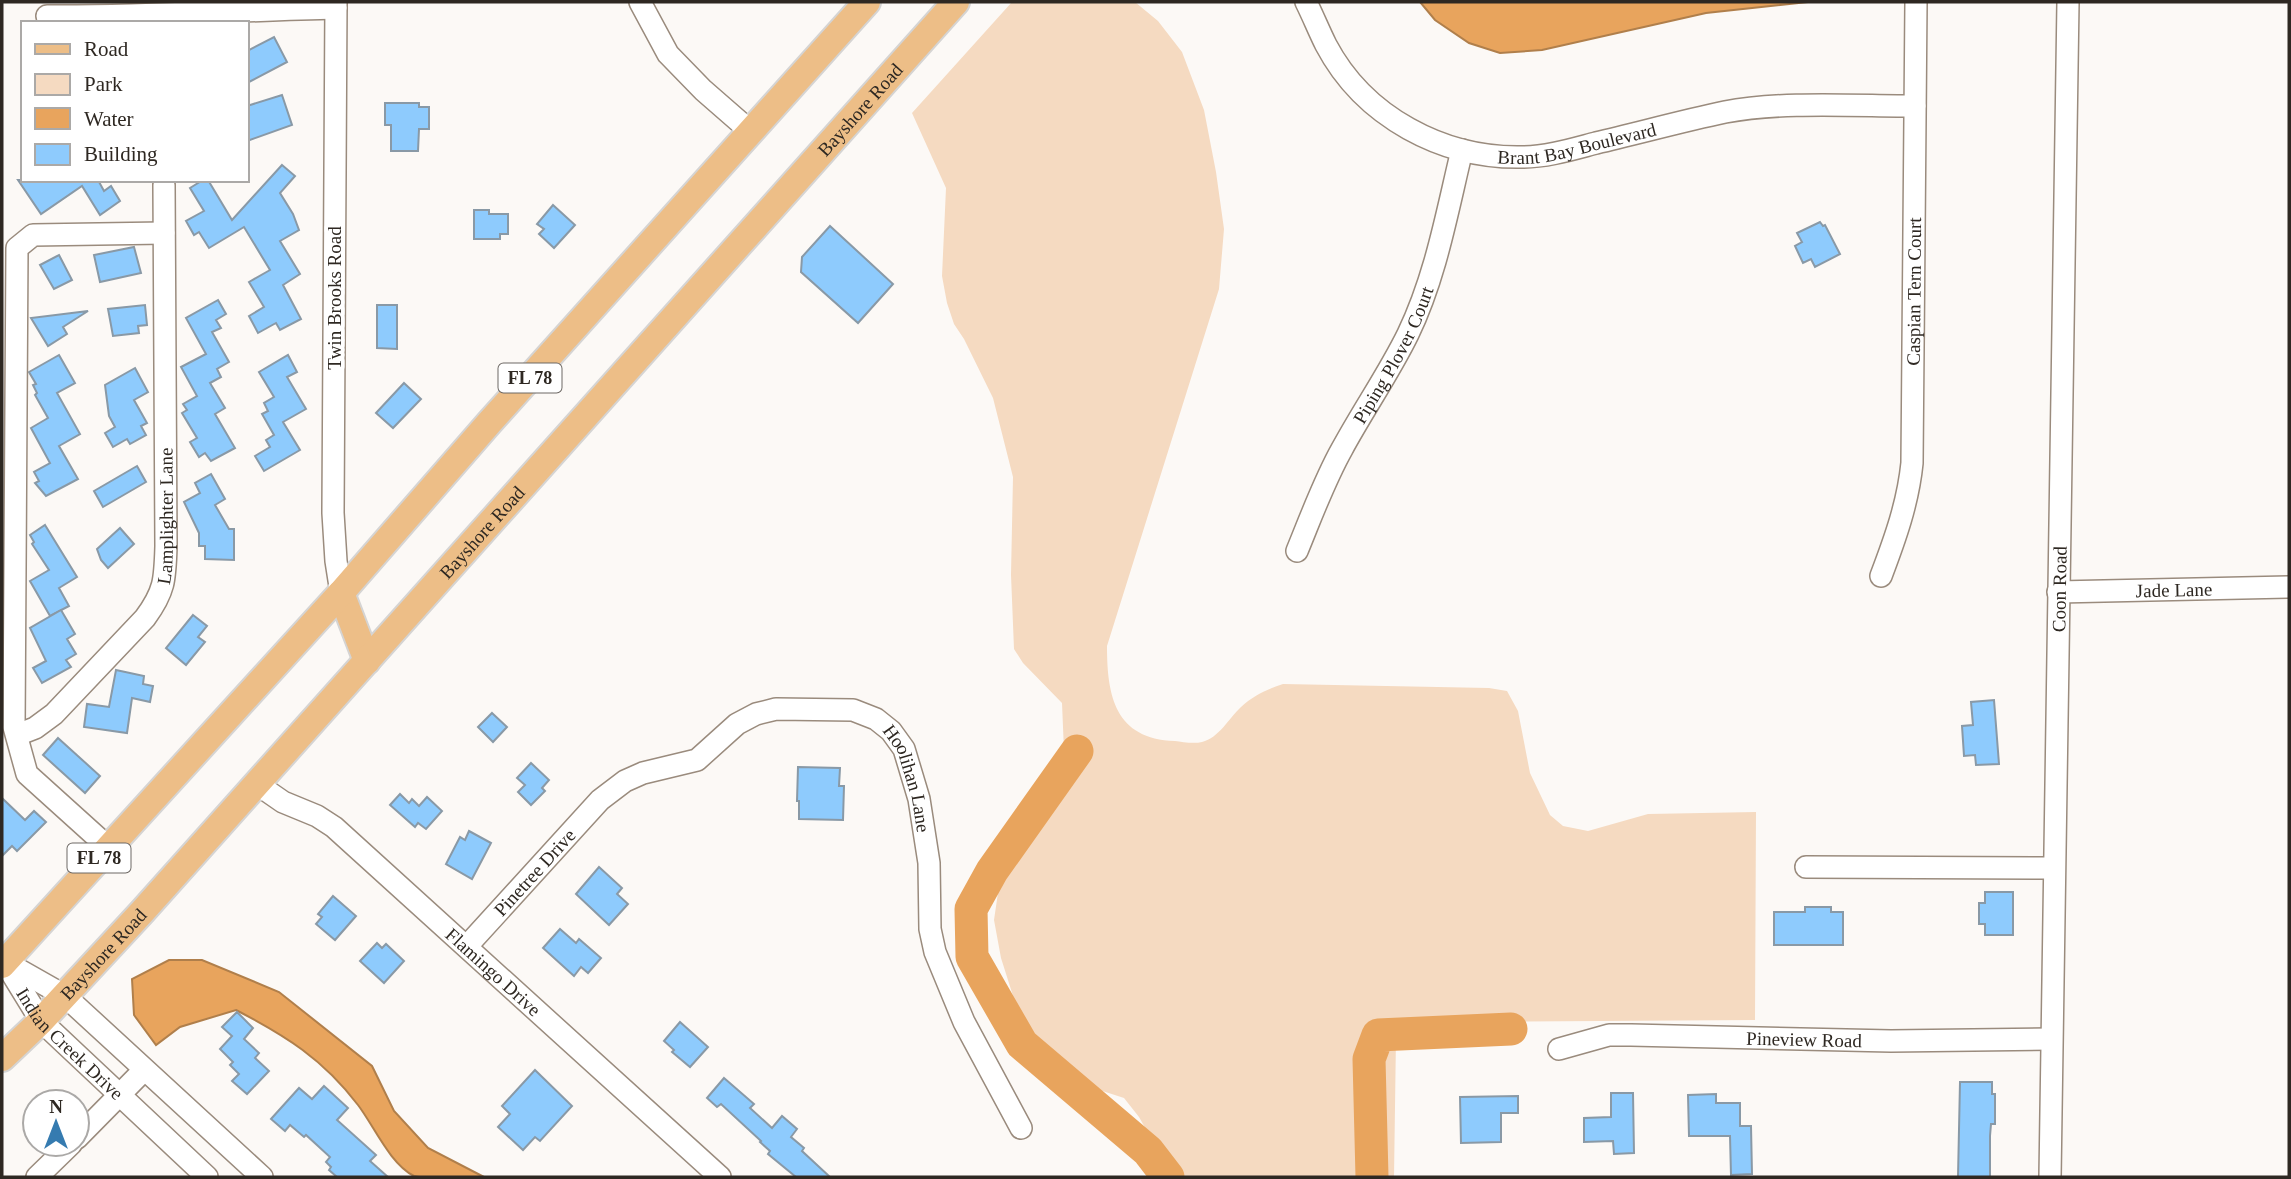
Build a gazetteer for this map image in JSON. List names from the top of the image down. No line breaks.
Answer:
{"streets":{"main road":["Bayshore Road","FL 78"],"street":["Brant Bay Boulevard","Caspian Tern Court","Twin Brooks Road","Piping Plover Court","Lamplighter Lane","Coon Road","Jade Lane","Hoolihan Lane","Pinetree Drive","Flamingo Drive","Pineview Road","Indian Creek Drive"]},"crossings":[["Bayshore Road","Flamingo Drive"],["Bayshore Road","Indian Creek Drive"],["Brant Bay Boulevard","Caspian Tern Court"],["Brant Bay Boulevard","Piping Plover Court"],["Twin Brooks Road","FL 78"],["FL 78","Indian Creek Drive"],["Coon Road","Jade Lane"],["Coon Road","Pineview Road"],["Hoolihan Lane","Pinetree Drive"],["Pinetree Drive","Flamingo Drive"]],"legend":["Road","Park","Water","Building"],"north":"top"}
